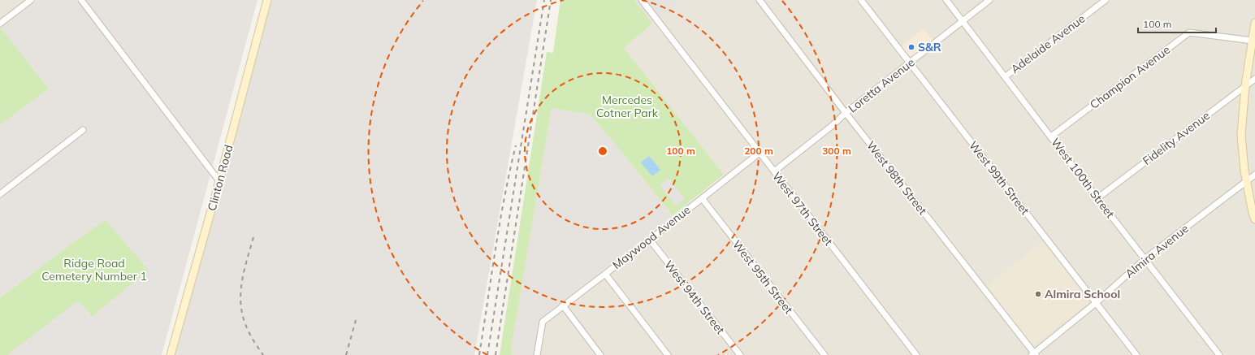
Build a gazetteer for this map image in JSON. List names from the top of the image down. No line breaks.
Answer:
{"streets":{"street":["Adelaide Avenue","Champion Avenue","Loretta Avenue","Fidelity Avenue","Clinton Road","West 98th Street","West 99th Street","West 100th Street","West 97th Street","Maywood Avenue","Almira Avenue","West 95th Street","West 94th Street"]},"crossings":[["Adelaide Avenue","West 100th Street"],["Champion Avenue","West 100th Street"],["Loretta Avenue","West 98th Street"],["Loretta Avenue","West 99th Street"],["Loretta Avenue","West 100th Street"],["Loretta Avenue","West 97th Street"],["Fidelity Avenue","West 100th Street"],["West 98th Street","Almira Avenue"],["West 99th Street","Almira Avenue"],["West 100th Street","Almira Avenue"],["West 97th Street","Maywood Avenue"],["Maywood Avenue","West 95th Street"],["Maywood Avenue","West 94th Street"]],"parks":["Mercedes Cotner Park","Ridge Road Cemetery Number 1"],"places":["S&R","Almira School"],"scale_bar":"100 m","rings":["100 m","200 m","300 m"]}
